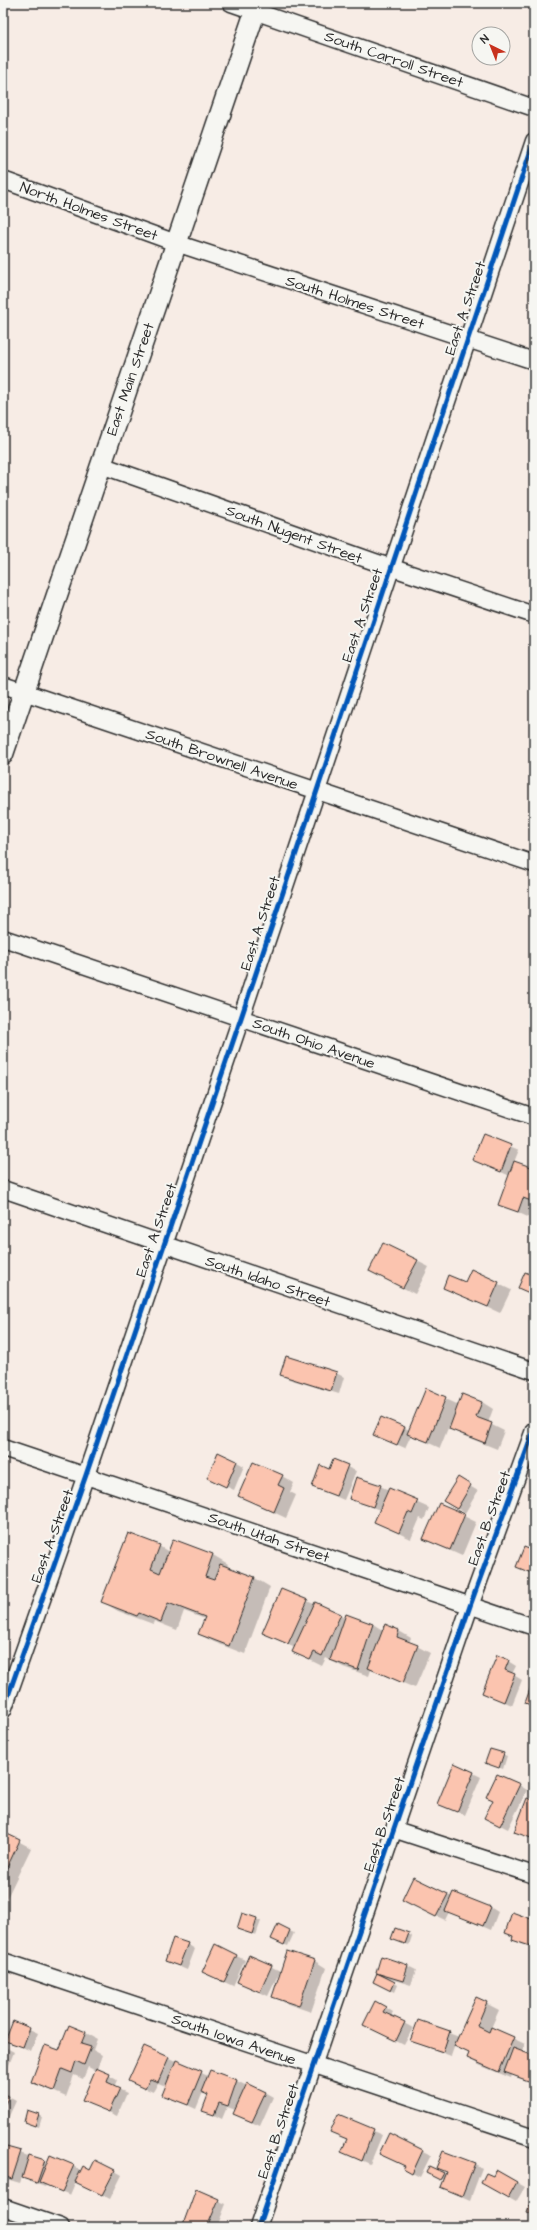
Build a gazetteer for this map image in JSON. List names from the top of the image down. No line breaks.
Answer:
{"streets":{"street":["South Carroll Street","North Holmes Street","South Holmes Street","East A Street","East Main Street","South Nugent Street","South Brownell Avenue","South Ohio Avenue","South Idaho Street","East B Street","South Utah Street","South Iowa Avenue"]},"crossings":[["South Carroll Street","East Main Street"],["North Holmes Street","South Holmes Street"],["North Holmes Street","East Main Street"],["South Holmes Street","East A Street"],["South Holmes Street","East Main Street"],["East A Street","South Nugent Street"],["East A Street","South Brownell Avenue"],["East A Street","South Ohio Avenue"],["East A Street","South Idaho Street"],["East A Street","South Utah Street"],["East Main Street","South Nugent Street"],["East Main Street","South Brownell Avenue"],["East B Street","South Utah Street"],["East B Street","South Iowa Avenue"]],"north":"top left"}
